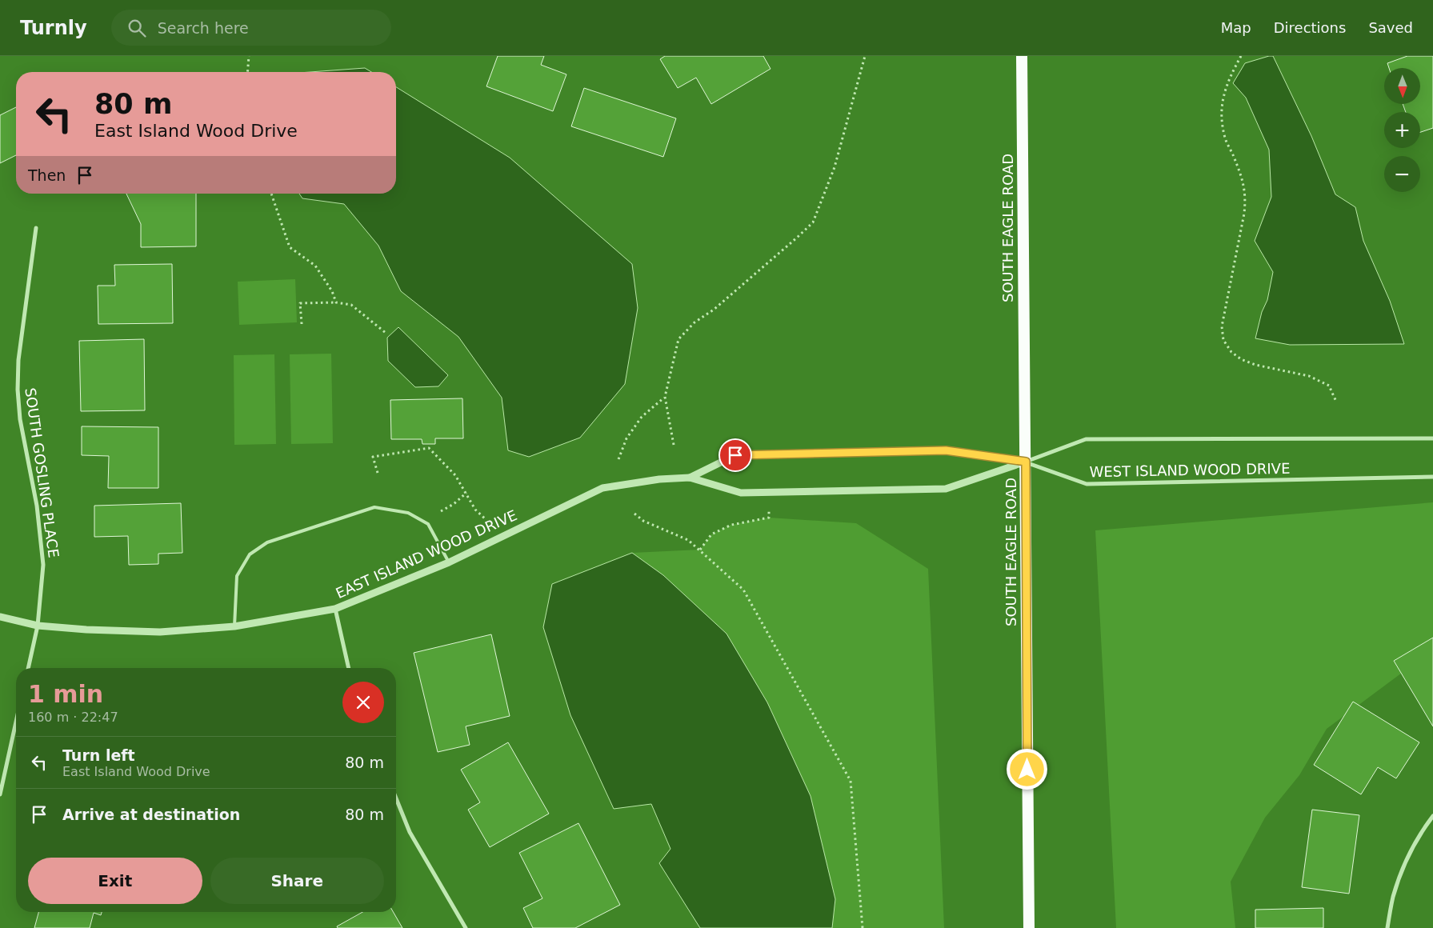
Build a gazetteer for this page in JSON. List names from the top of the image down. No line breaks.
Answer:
{"streets":{"highway":["SOUTH EAGLE ROAD"],"street":["WEST ISLAND WOOD DRIVE","SOUTH GOSLING PLACE","EAST ISLAND WOOD DRIVE"]},"crossings":[["SOUTH EAGLE ROAD","WEST ISLAND WOOD DRIVE"],["SOUTH EAGLE ROAD","EAST ISLAND WOOD DRIVE"],["WEST ISLAND WOOD DRIVE","EAST ISLAND WOOD DRIVE"],["SOUTH GOSLING PLACE","EAST ISLAND WOOD DRIVE"]],"north":"bottom","page":{"header":"Turnly","search":"Search here","nav":["Map","Directions","Saved"],"map_buttons":["+","−"],"turn":["80 m","East Island Wood Drive"],"then":"Then","heading":["1 min","160 m · 22:47"],"list":[{"name":"Turn left","note":"East Island Wood Drive","value":"80 m"},{"name":"Arrive at destination","value":"80 m"}],"buttons":["Exit","Share"]}}
